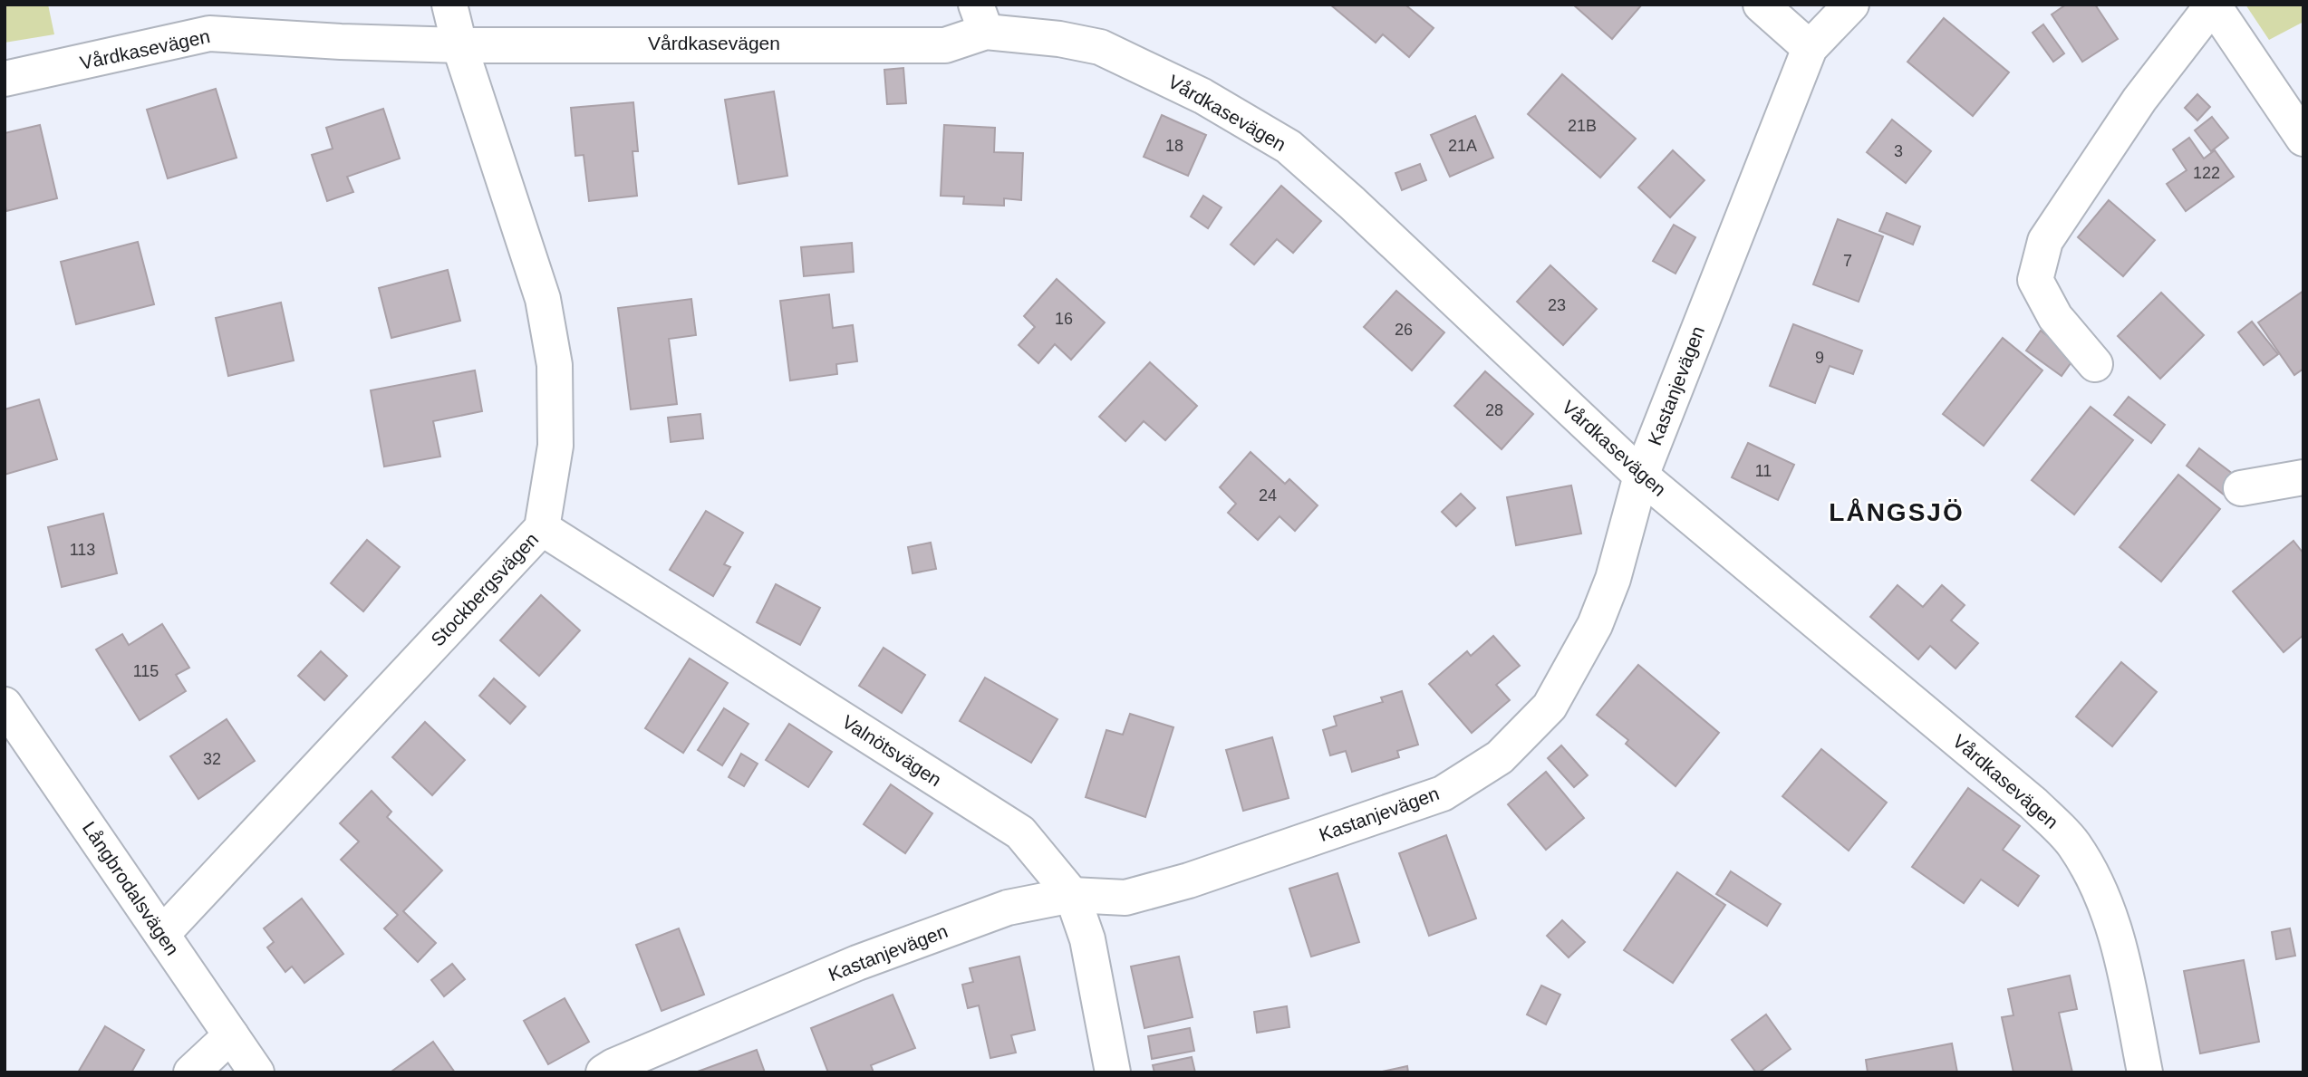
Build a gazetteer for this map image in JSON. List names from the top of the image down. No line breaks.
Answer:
{"streets":{"street":["Vårdkasevägen","Kastanjevägen","Stockbergsvägen","Valnötsvägen","Långbrodalsvägen"]},"crossings":[["Vårdkasevägen","Kastanjevägen"],["Vårdkasevägen","Stockbergsvägen"],["Kastanjevägen","Valnötsvägen"],["Stockbergsvägen","Valnötsvägen"],["Stockbergsvägen","Långbrodalsvägen"]],"districts":["LÅNGSJÖ"],"house_numbers":["21B","18","21A","3","122","7","23","16","26","9","28","11","24","113","115","32"]}
